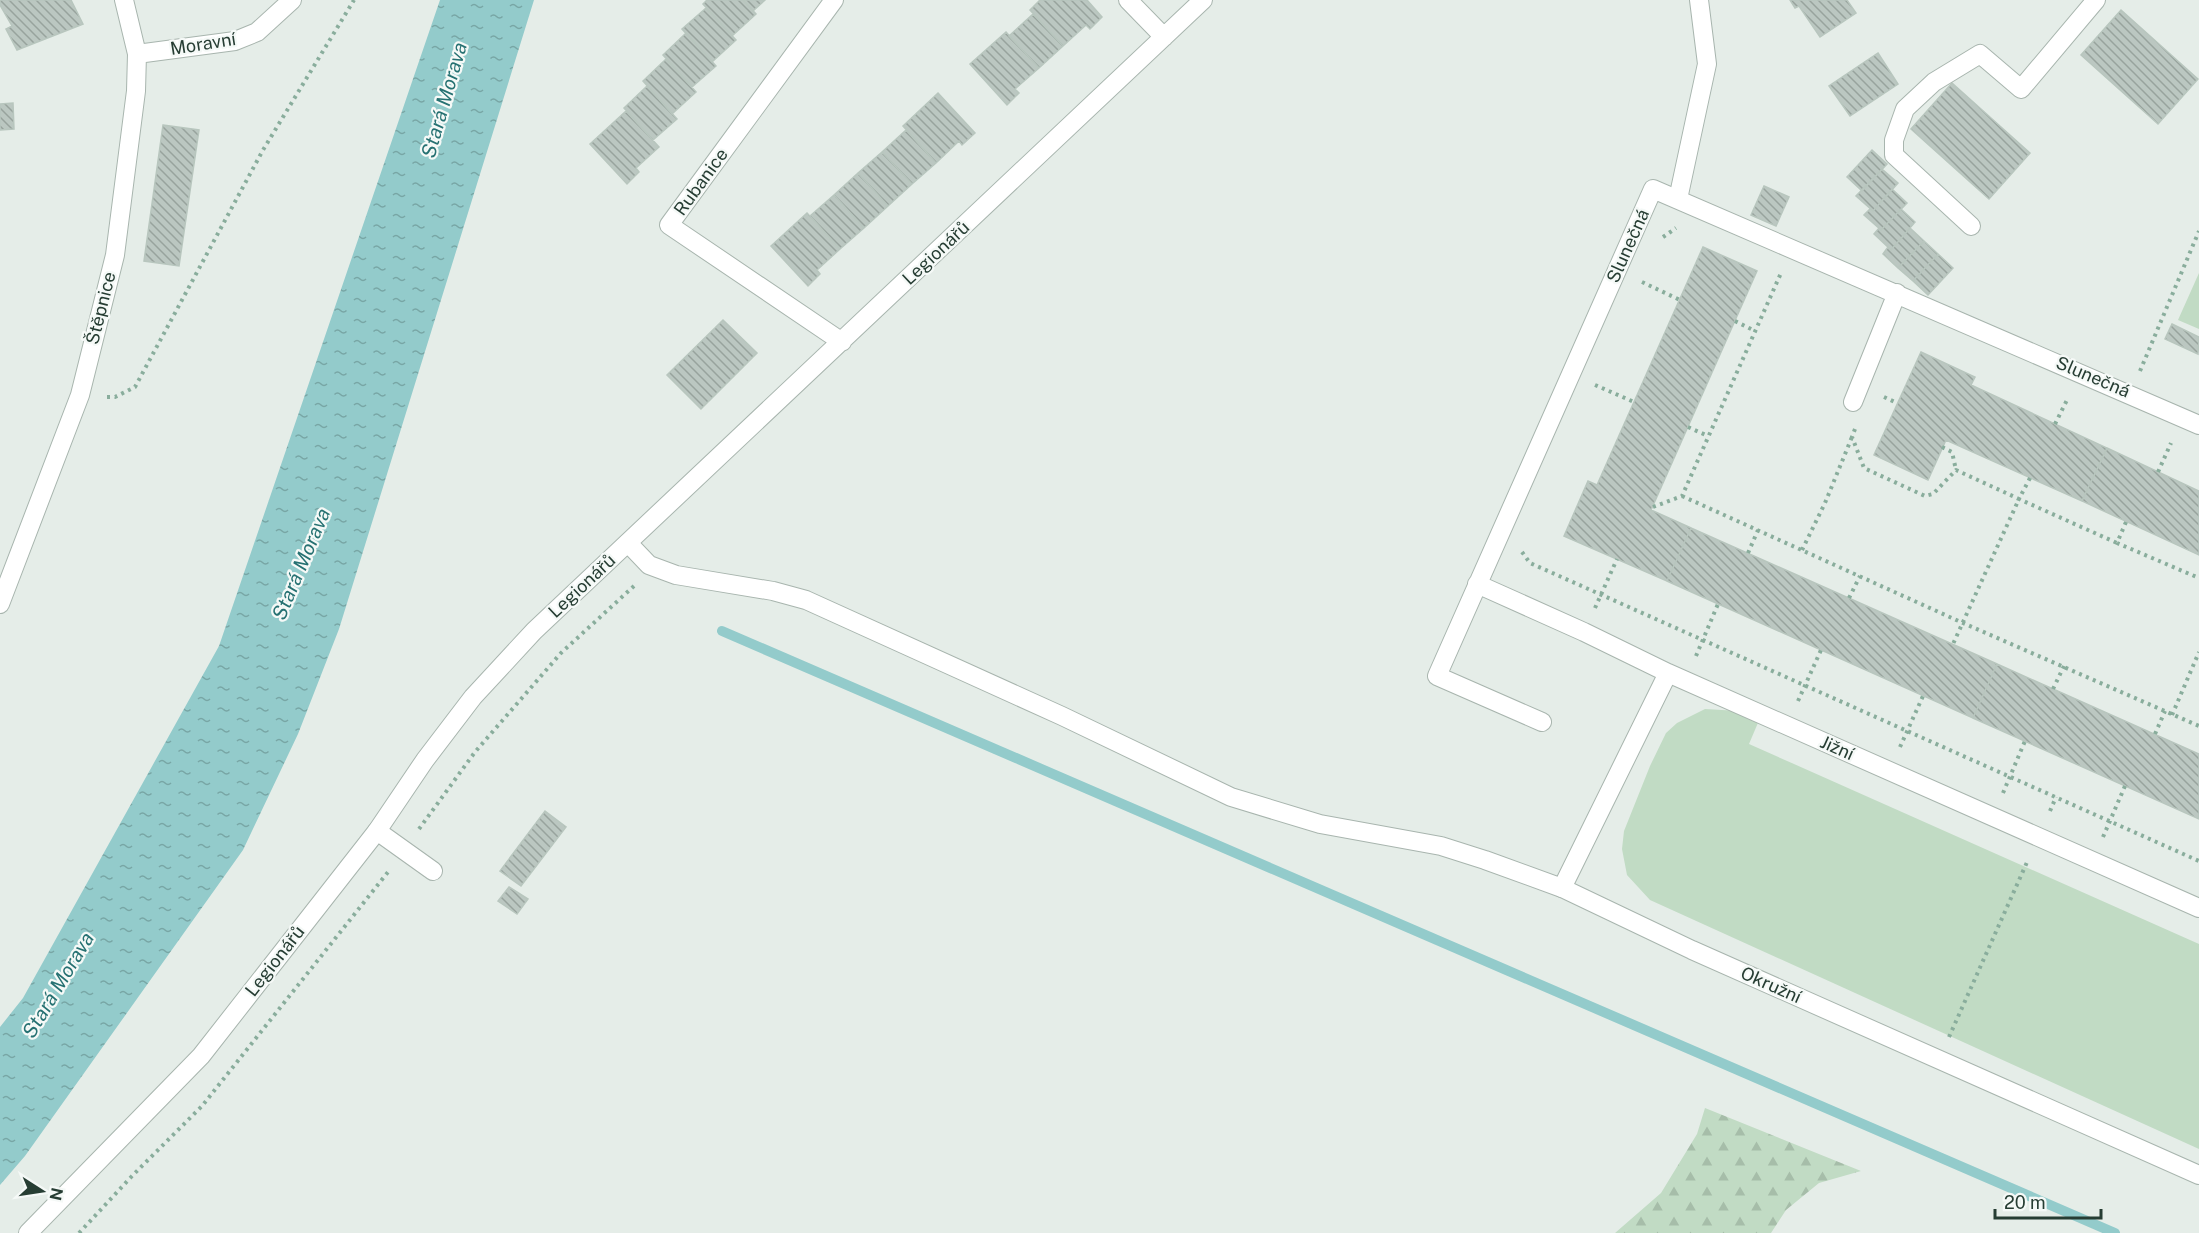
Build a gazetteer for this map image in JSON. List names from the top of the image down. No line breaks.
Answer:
{"streets":{"street":["Moravní","Rubanice","Slunečná","Legionářů","Štěpnice","Jižní","Okružní"]},"crossings":[["Moravní","Štěpnice"],["Rubanice","Legionářů"],["Slunečná","Jižní"]],"water":["Stará Morava"],"scale_bar":"20 m","north":"right"}
